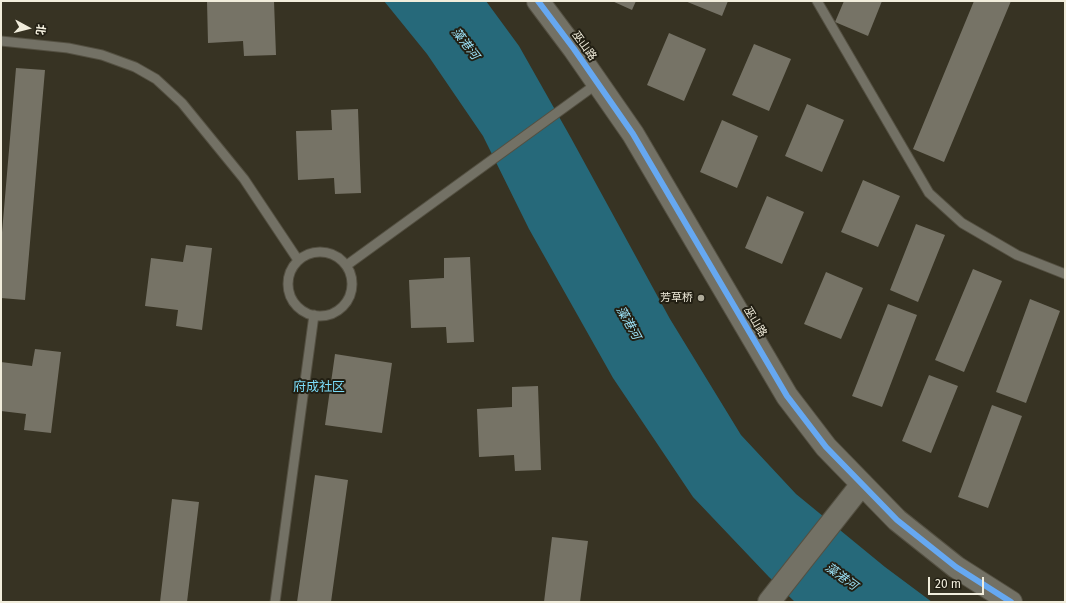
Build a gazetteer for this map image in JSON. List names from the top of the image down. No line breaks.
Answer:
{"streets":{"street":["巫山路"]},"districts":["府成社区"],"water":["藻港河"],"places":["芳草桥"],"scale_bar":"20 m","north":"right"}
